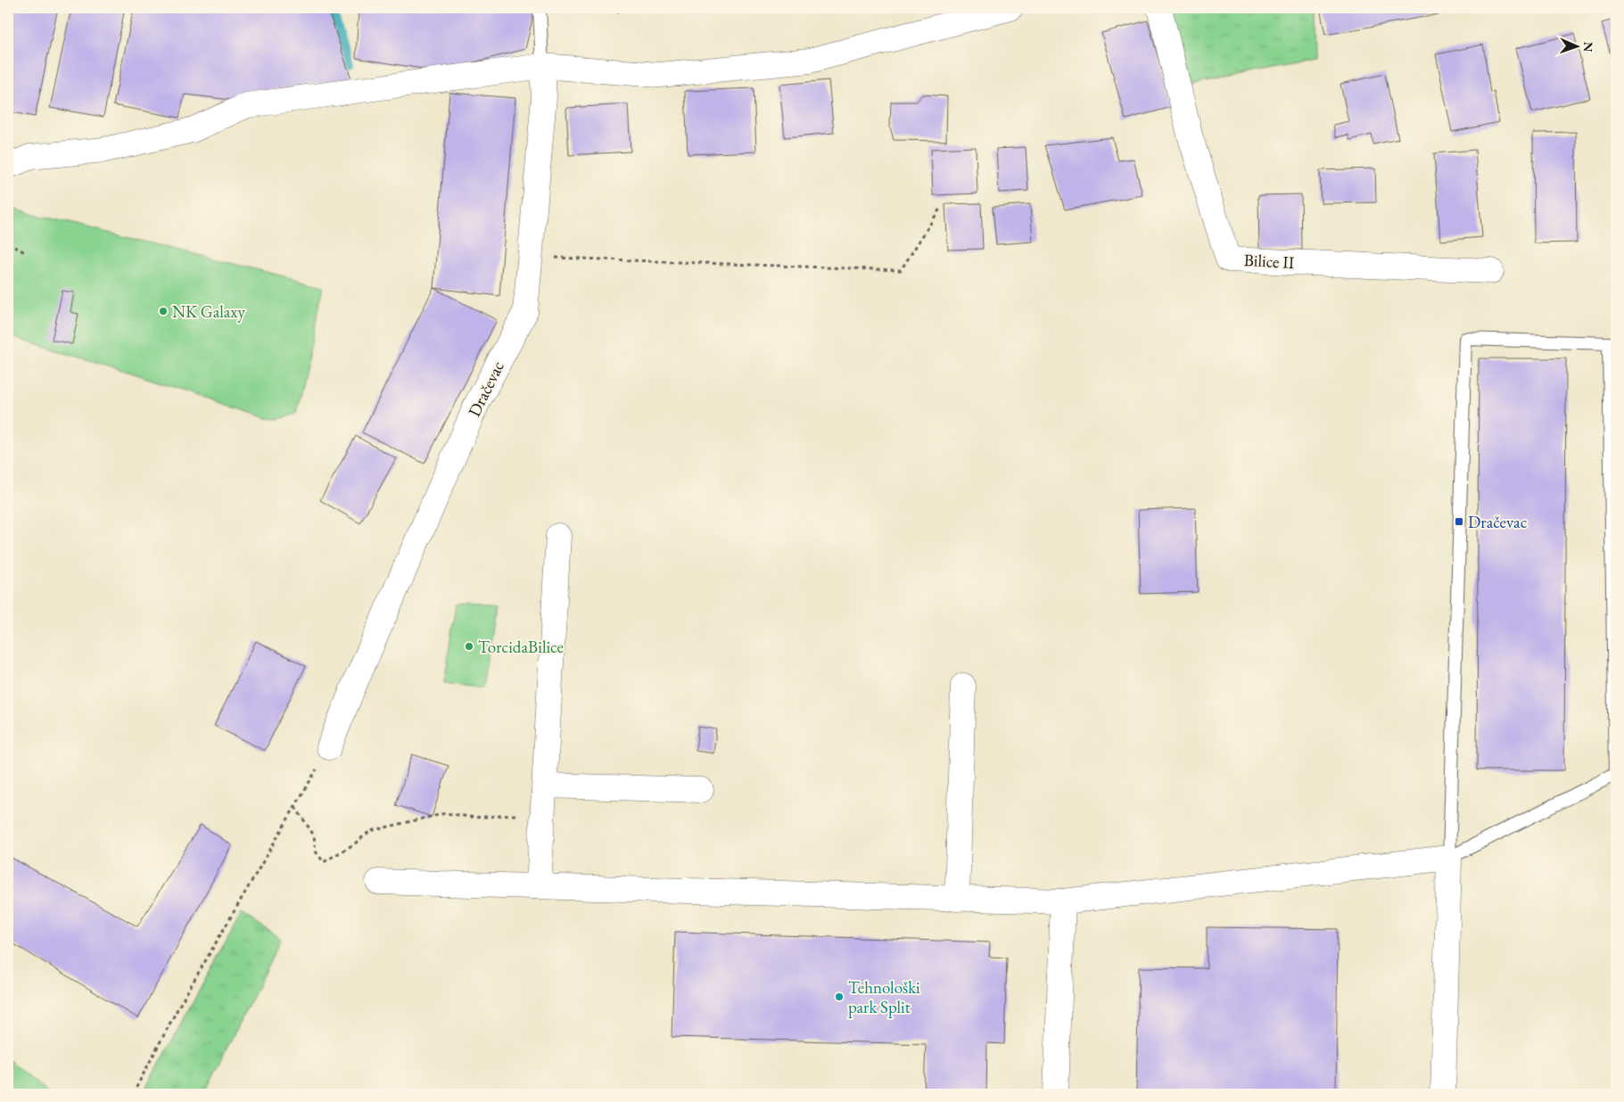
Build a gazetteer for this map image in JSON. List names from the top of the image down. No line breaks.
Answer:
{"streets":{"street":["Bilice II","Dračevac"]},"places":{"other":["NK Galaxy","TorcidaBilice","Tehnološki park Split"],"transit":["Dračevac"]},"north":"right"}
